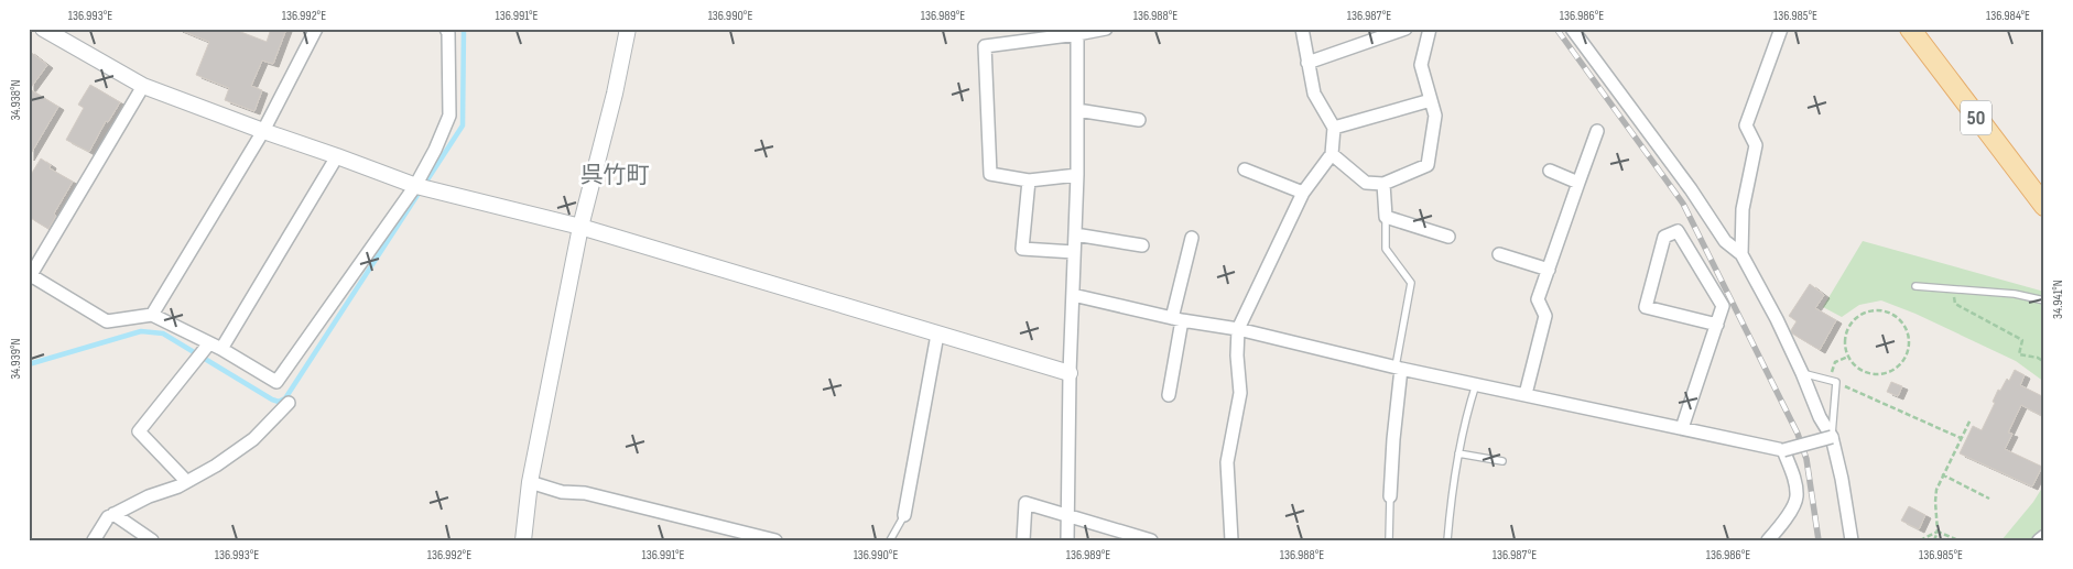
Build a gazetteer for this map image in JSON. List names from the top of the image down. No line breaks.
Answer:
{"streets":{"main road":["50"]},"districts":["呉竹町"],"coordinates":["136.993°E","136.992°E","136.991°E","136.990°E","136.989°E","136.988°E","136.987°E","136.986°E","136.985°E","136.984°E","34.938°N","34.941°N","34.939°N"]}
